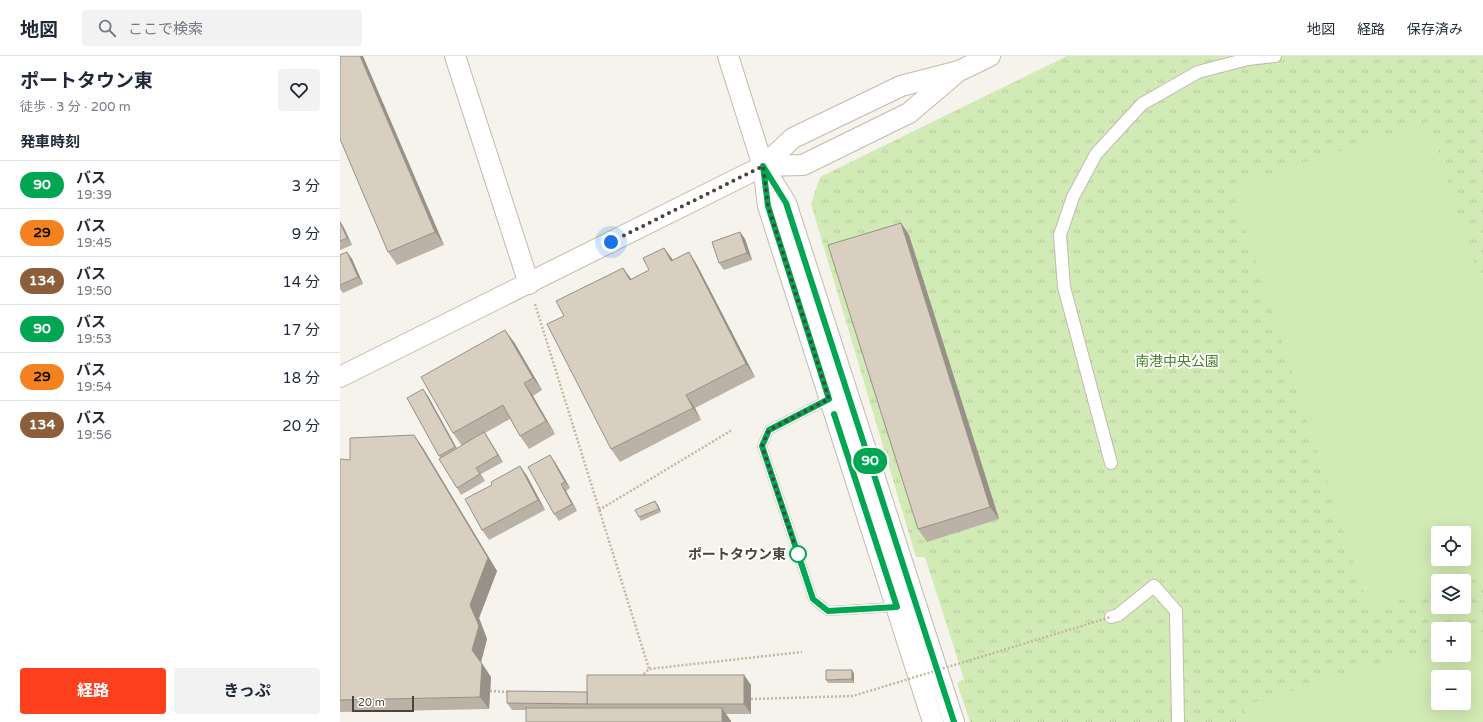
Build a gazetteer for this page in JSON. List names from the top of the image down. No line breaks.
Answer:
{"parks":["南港中央公園"],"places":["ポートタウン東"],"lines":["bus line 90"],"scale_bar":"20 m","page":{"header":"地図","search":"ここで検索","nav":["地図","経路","保存済み"],"heading":[["ポートタウン東","徒歩 · 3 分 · 200 m"],"発車時刻"],"on_map":"90","list":[{"mark":"90","name":"バス","note":"19:39","value":"3 分"},{"mark":"29","name":"バス","note":"19:45","value":"9 分"},{"mark":"134","name":"バス","note":"19:50","value":"14 分"},{"mark":"90","name":"バス","note":"19:53","value":"17 分"},{"mark":"29","name":"バス","note":"19:54","value":"18 分"},{"mark":"134","name":"バス","note":"19:56","value":"20 分"}],"map_buttons":["+","−"],"buttons":["経路","きっぷ"],"scale":"20 m"}}
